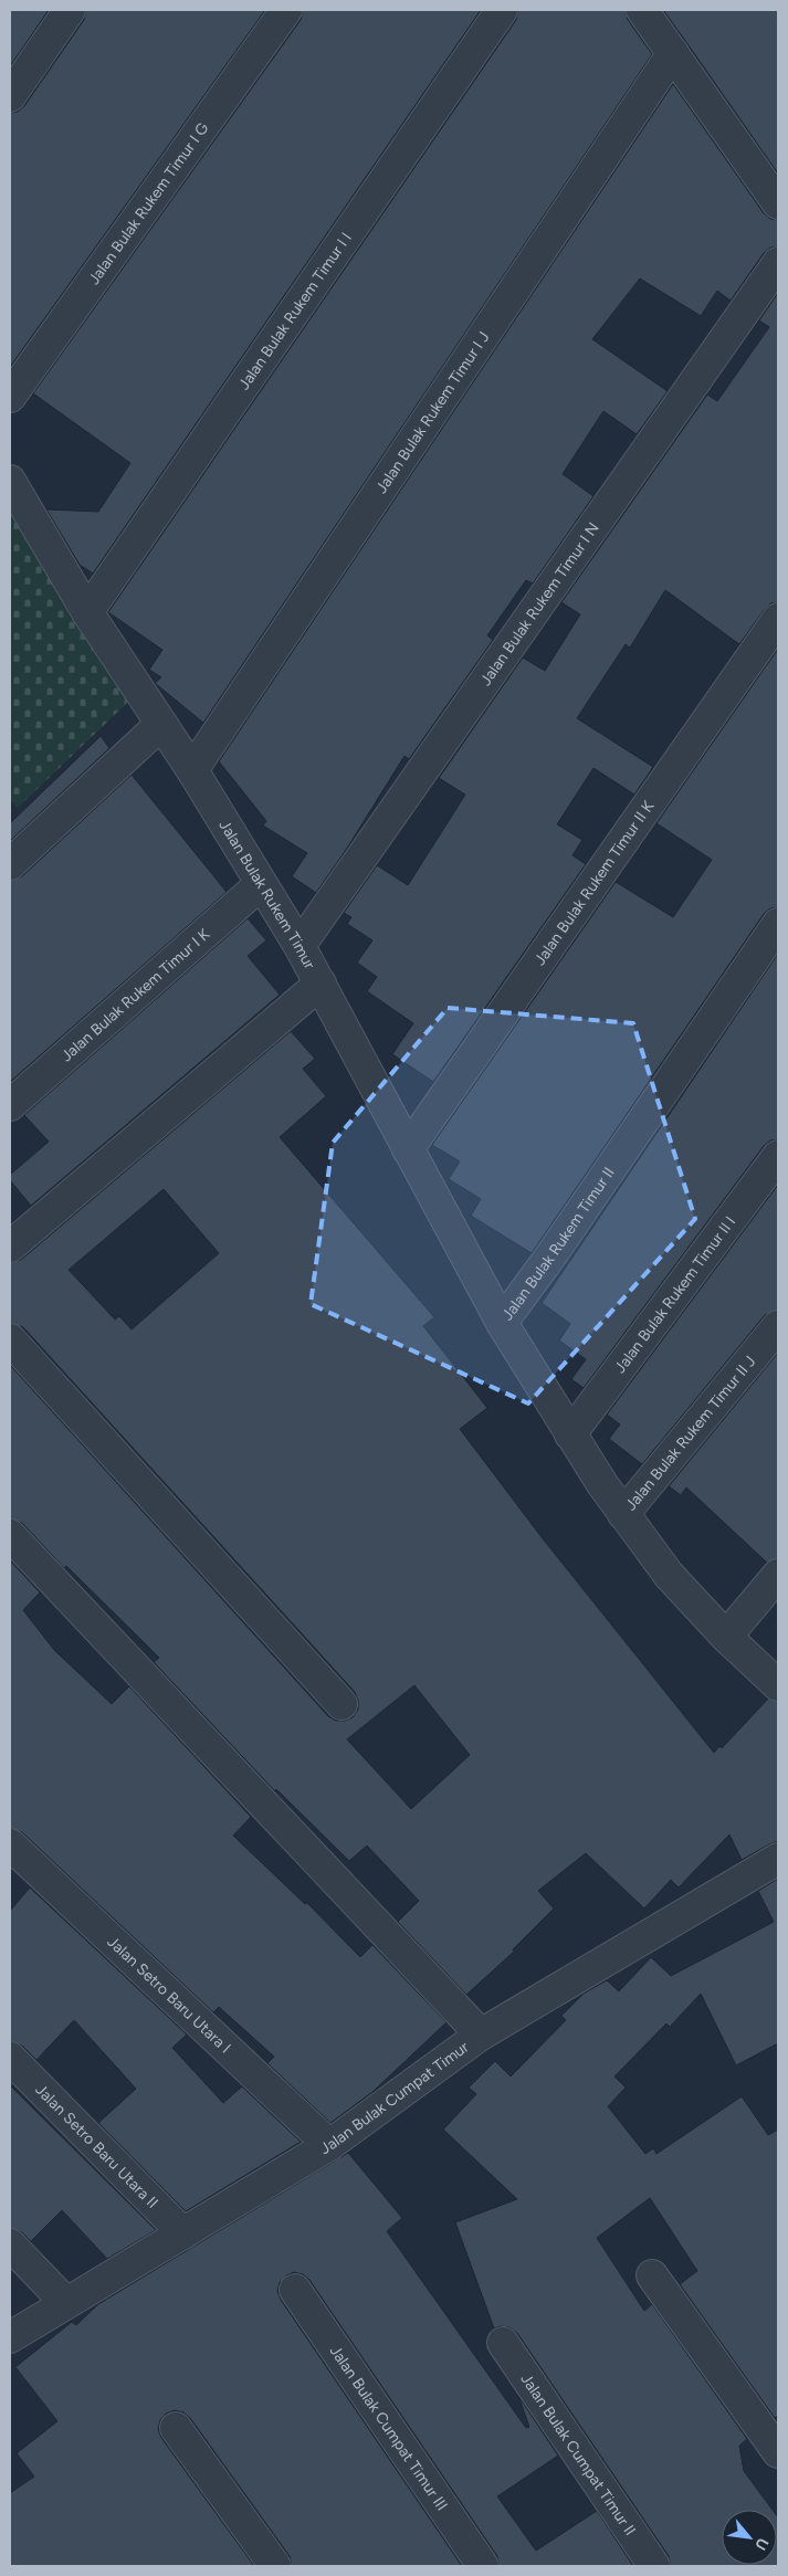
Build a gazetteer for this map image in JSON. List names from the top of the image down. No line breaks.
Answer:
{"streets":{"street":["Jalan Bulak Rukem Timur I G","Jalan Bulak Rukem Timur I I","Jalan Bulak Rukem Timur I J","Jalan Bulak Rukem Timur I N","Jalan Bulak Rukem Timur II K","Jalan Bulak Rukem Timur","Jalan Bulak Rukem Timur I K","Jalan Bulak Rukem Timur II","Jalan Bulak Rukem Timur II I","Jalan Bulak Rukem Timur II J","Jalan Setro Baru Utara I","Jalan Bulak Cumpat Timur","Jalan Setro Baru Utara II","Jalan Bulak Cumpat Timur III","Jalan Bulak Cumpat Timur II"]},"crossings":[["Jalan Bulak Rukem Timur I I","Jalan Bulak Rukem Timur"],["Jalan Bulak Rukem Timur I J","Jalan Bulak Rukem Timur"],["Jalan Bulak Rukem Timur I N","Jalan Bulak Rukem Timur"],["Jalan Bulak Rukem Timur II K","Jalan Bulak Rukem Timur"],["Jalan Bulak Rukem Timur","Jalan Bulak Rukem Timur I K"],["Jalan Bulak Rukem Timur","Jalan Bulak Rukem Timur II"],["Jalan Bulak Rukem Timur II","Jalan Bulak Rukem Timur II I"],["Jalan Bulak Rukem Timur II","Jalan Bulak Rukem Timur II J"],["Jalan Setro Baru Utara I","Jalan Bulak Cumpat Timur"],["Jalan Bulak Cumpat Timur","Jalan Setro Baru Utara II"]],"north":"bottom right"}
